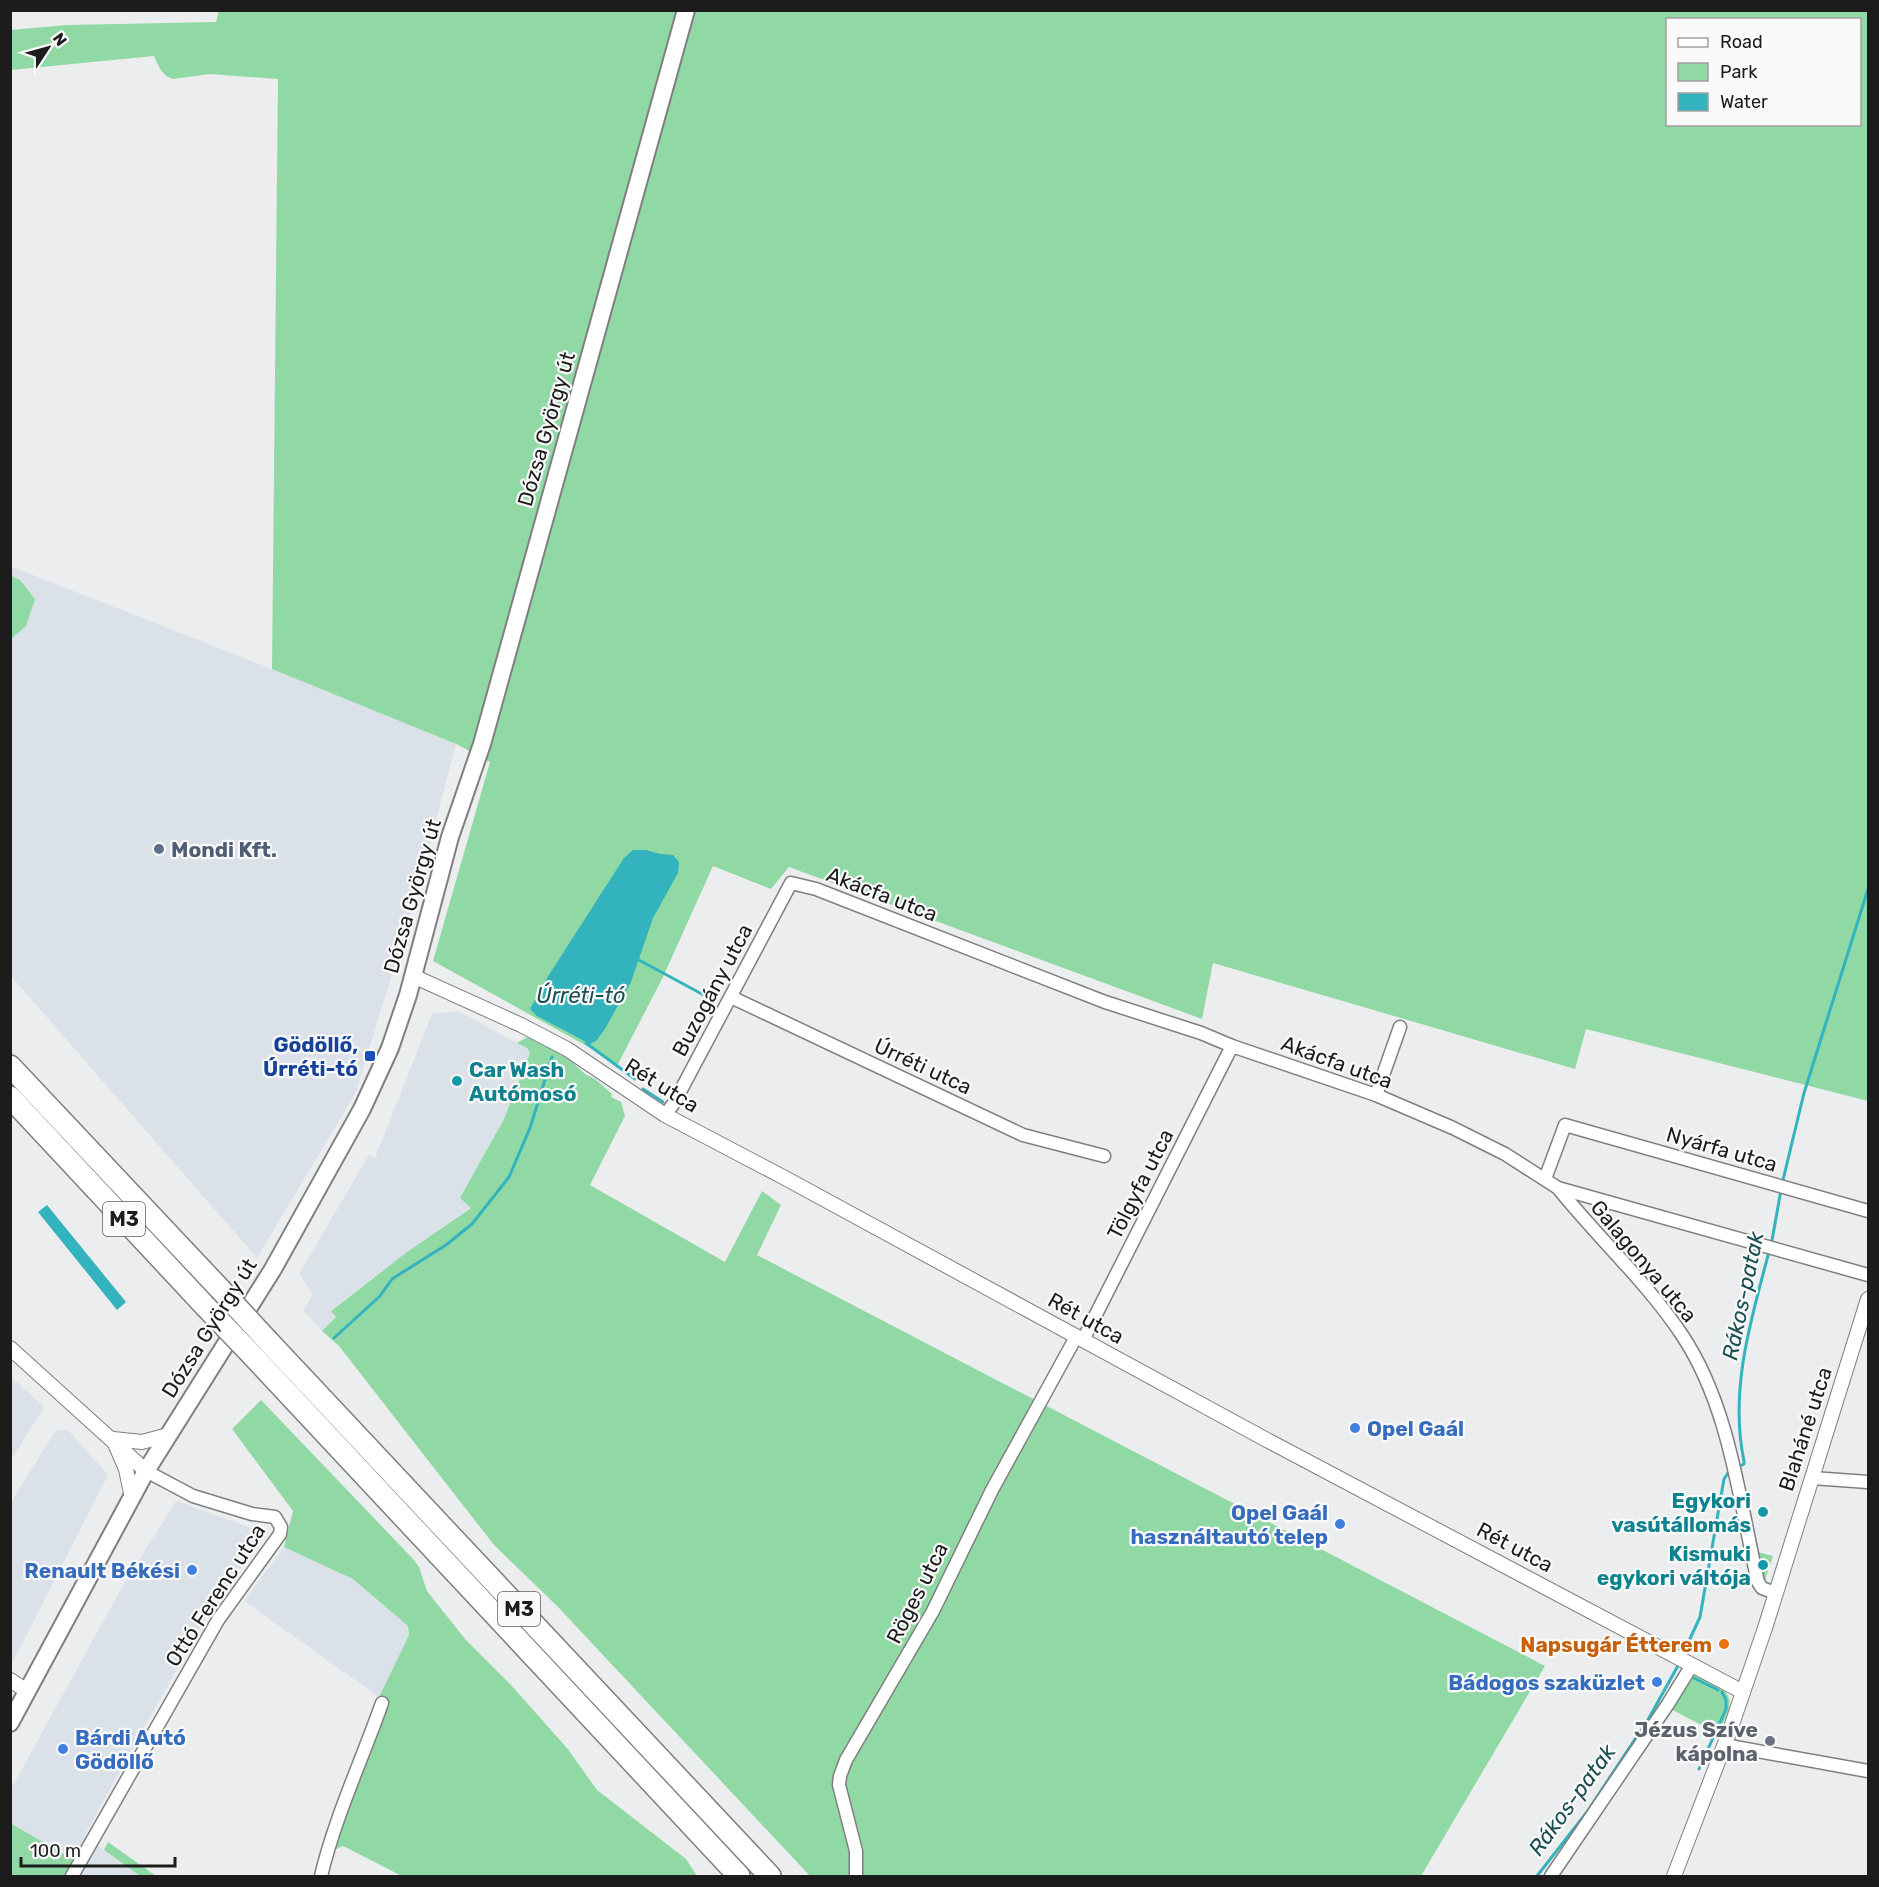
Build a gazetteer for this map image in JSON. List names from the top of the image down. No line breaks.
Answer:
{"streets":{"highway":["M3"],"main road":["Dózsa György út"],"street":["Akácfa utca","Buzogány utca","Úrréti utca","Rét utca","Nyárfa utca","Tölgyfa utca","Galagonya utca","Blaháné utca","Röges utca","Ottó Ferenc utca"]},"crossings":[["Dózsa György út","Rét utca"],["Dózsa György út","Ottó Ferenc utca"],["Akácfa utca","Buzogány utca"],["Akácfa utca","Nyárfa utca"],["Akácfa utca","Tölgyfa utca"],["Akácfa utca","Galagonya utca"],["Buzogány utca","Úrréti utca"],["Buzogány utca","Rét utca"],["Rét utca","Tölgyfa utca"],["Rét utca","Blaháné utca"],["Rét utca","Röges utca"],["Tölgyfa utca","Röges utca"],["Galagonya utca","Blaháné utca"]],"water":["Úrréti-tó","Rákos-patak"],"places":{"other":["Mondi Kft.","Car Wash Autómosó","Opel Gaál","Egykori vasútállomás","Opel Gaál használtautó telep","Kismuki egykori váltója","Renault Békési","Napsugár Étterem","Bádogos szaküzlet","Jézus Szíve kápolna","Bárdi Autó Gödöllő"],"transit":["Gödöllő, Úrréti-tó"]},"legend":["Road","Park","Water"],"scale_bar":"100 m","north":"top right"}
